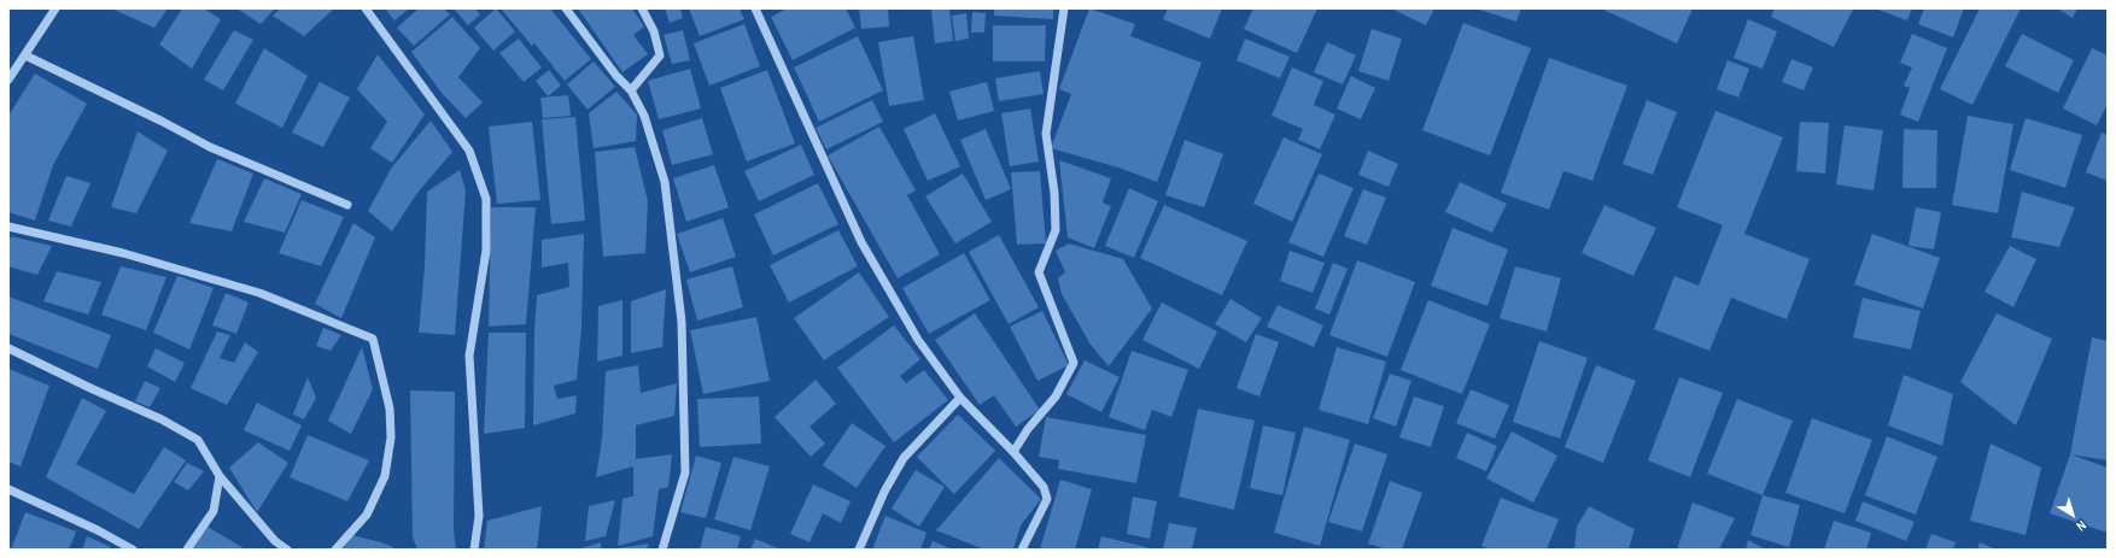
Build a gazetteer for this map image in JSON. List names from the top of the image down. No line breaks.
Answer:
{"north":"bottom right"}
